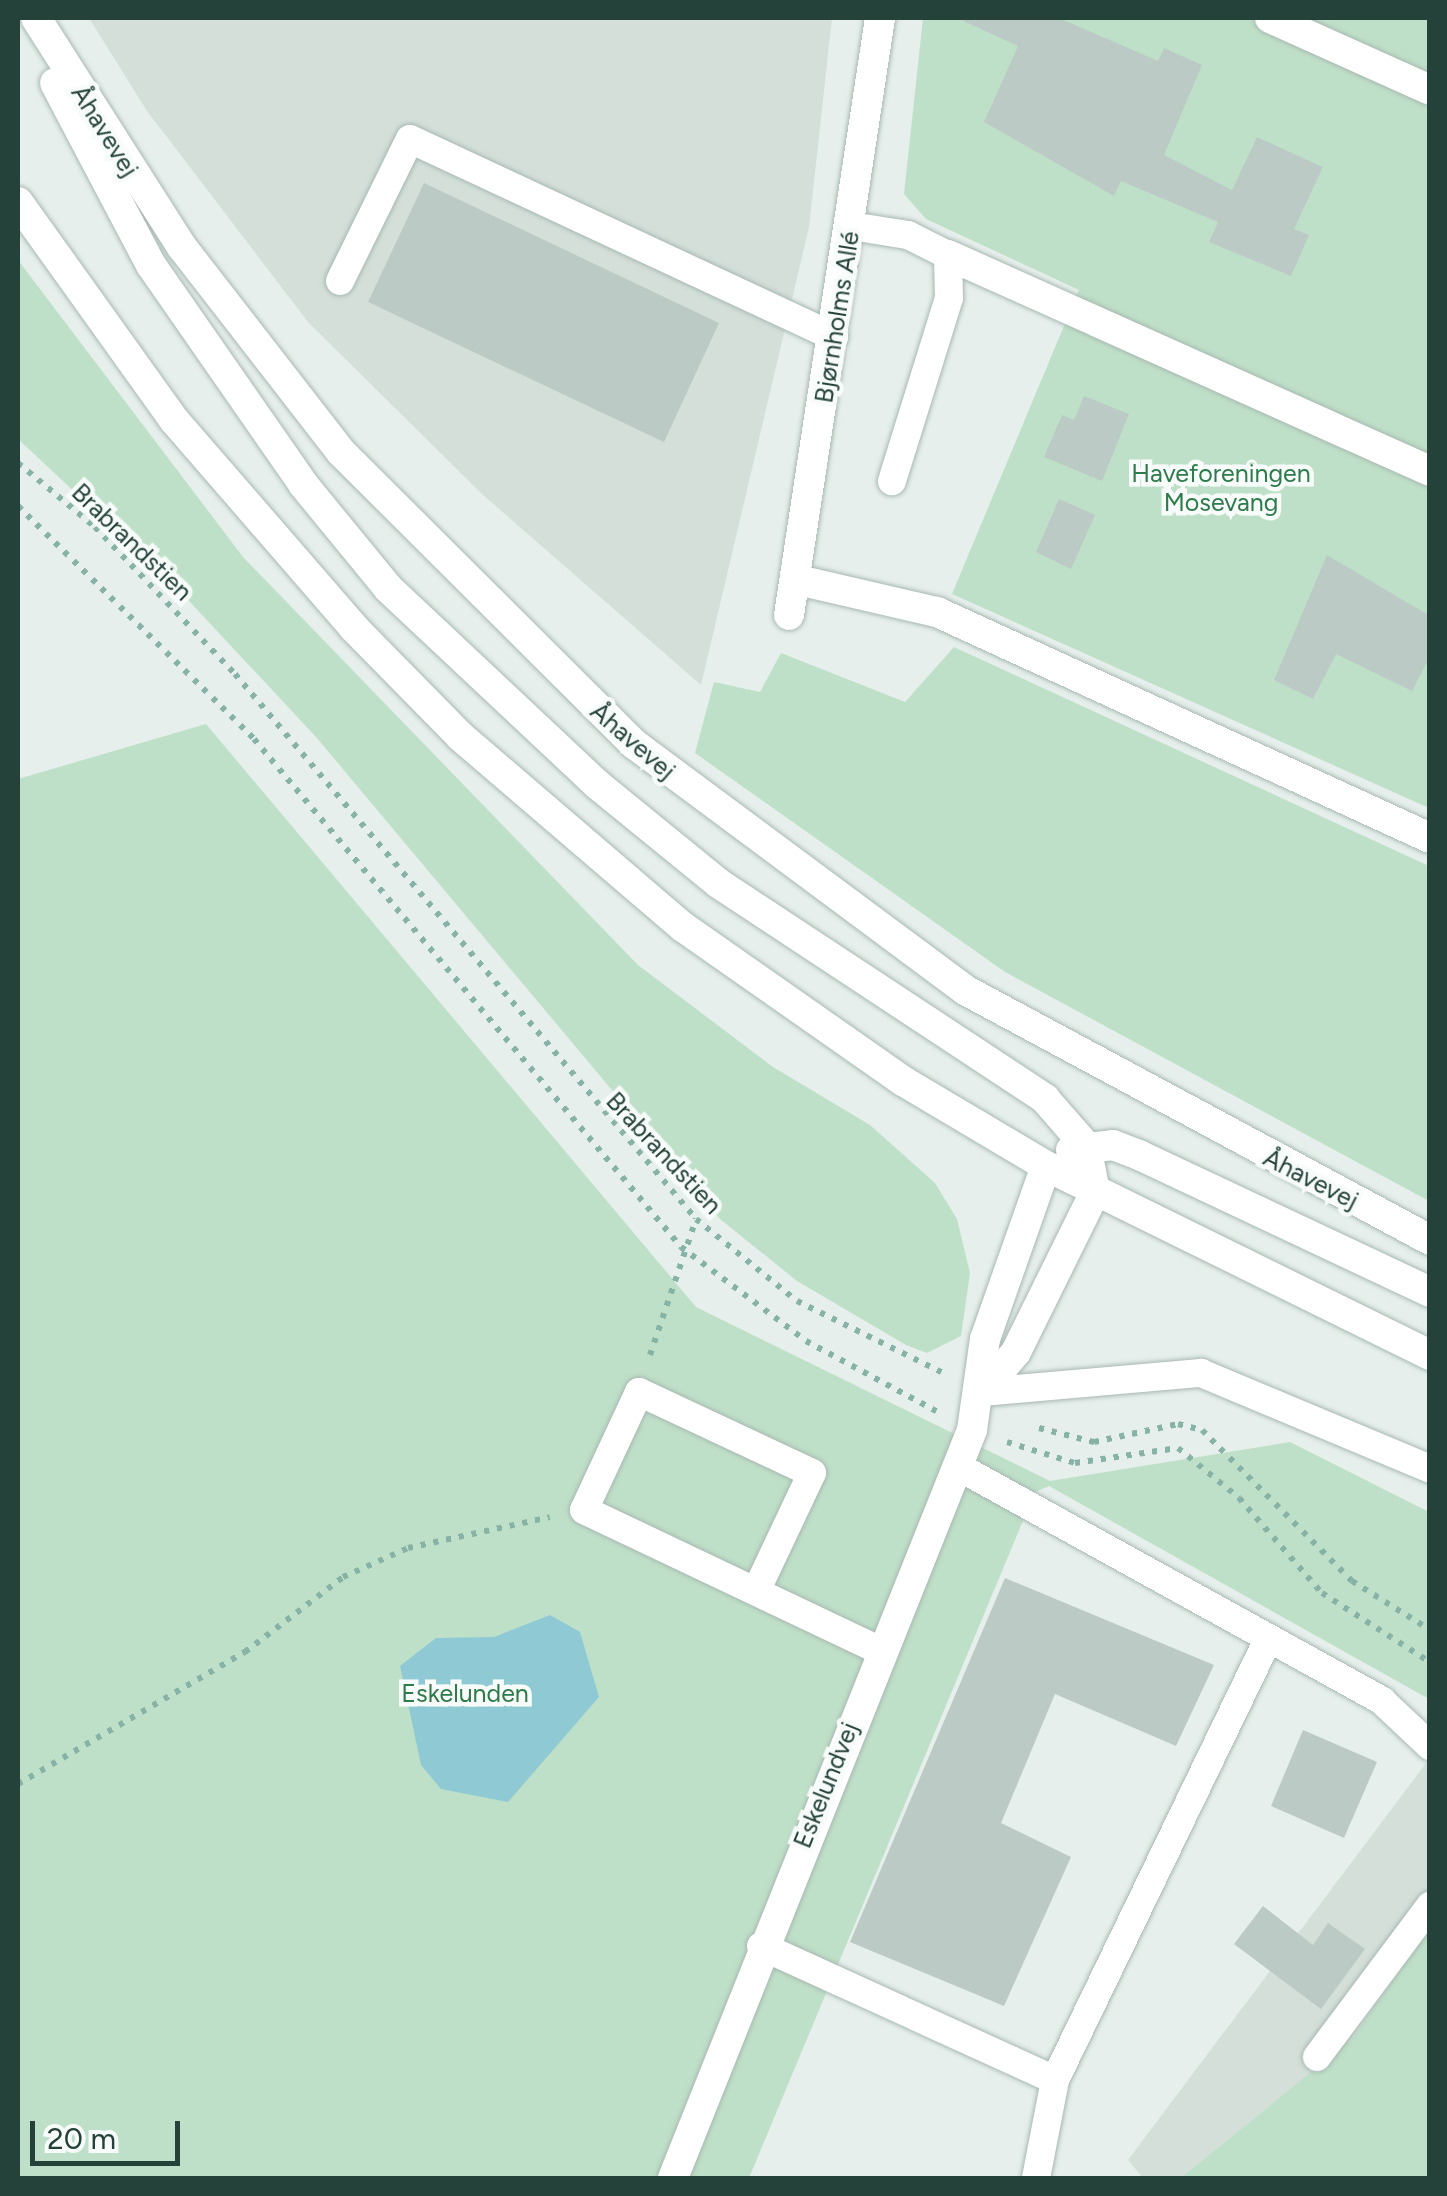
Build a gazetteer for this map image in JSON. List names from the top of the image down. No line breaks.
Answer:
{"streets":{"main road":["Åhavevej","Bjørnholms Allé","Eskelundvej"],"path":["Brabrandstien"]},"crossings":[["Brabrandstien","Eskelundvej"]],"parks":["Haveforeningen Mosevang","Eskelunden"],"scale_bar":"20 m"}
